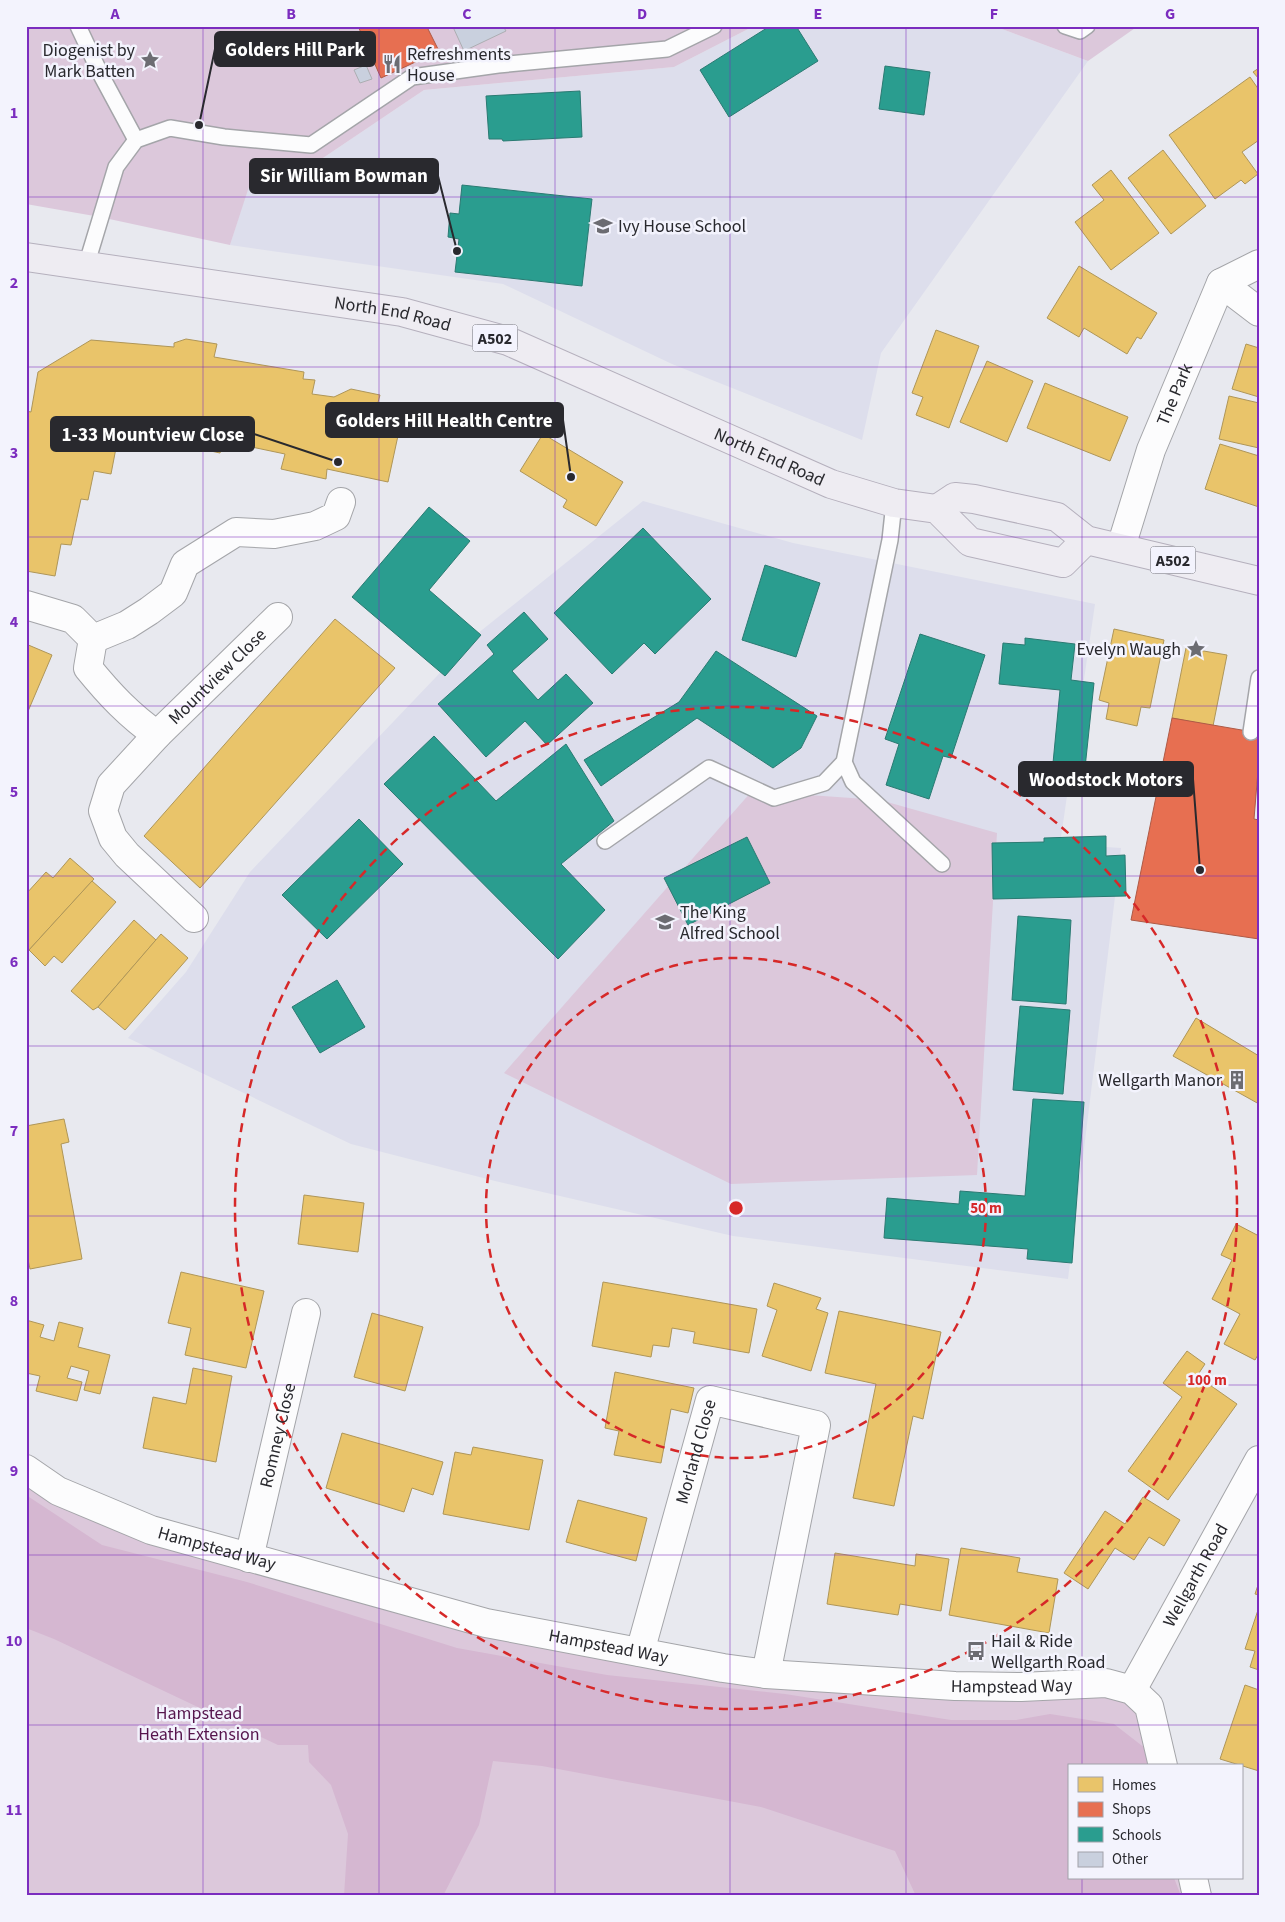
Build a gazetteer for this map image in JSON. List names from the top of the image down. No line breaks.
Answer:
{"streets":{"main road":["North End Road","A502"],"street":["The Park","Mountview Close","Romney Close","Morland Close","Hampstead Way","Wellgarth Road"]},"crossings":[["North End Road","A502"],["A502","The Park"],["Romney Close","Hampstead Way"],["Morland Close","Hampstead Way"],["Hampstead Way","Wellgarth Road"]],"parks":["Hampstead Heath Extension"],"places":{"place":["Diogenist by Mark Batten","Evelyn Waugh"],"restaurant":["Refreshments House"],"other":["Golders Hill Park","Sir William Bowman","1-33 Mountview Close","Golders Hill Health Centre","Woodstock Motors"],"school or university":["Ivy House School","The King Alfred School"],"building":["Wellgarth Manor"],"bus stop":["Hail & Ride Wellgarth Road"]},"legend":["Homes","Shops","Schools","Other"],"grid":{"columns":["A","B","C","D","E","F","G"],"rows":["1","2","3","4","5","6","7","8","9","10","11"]},"rings":["50 m","100 m"]}
